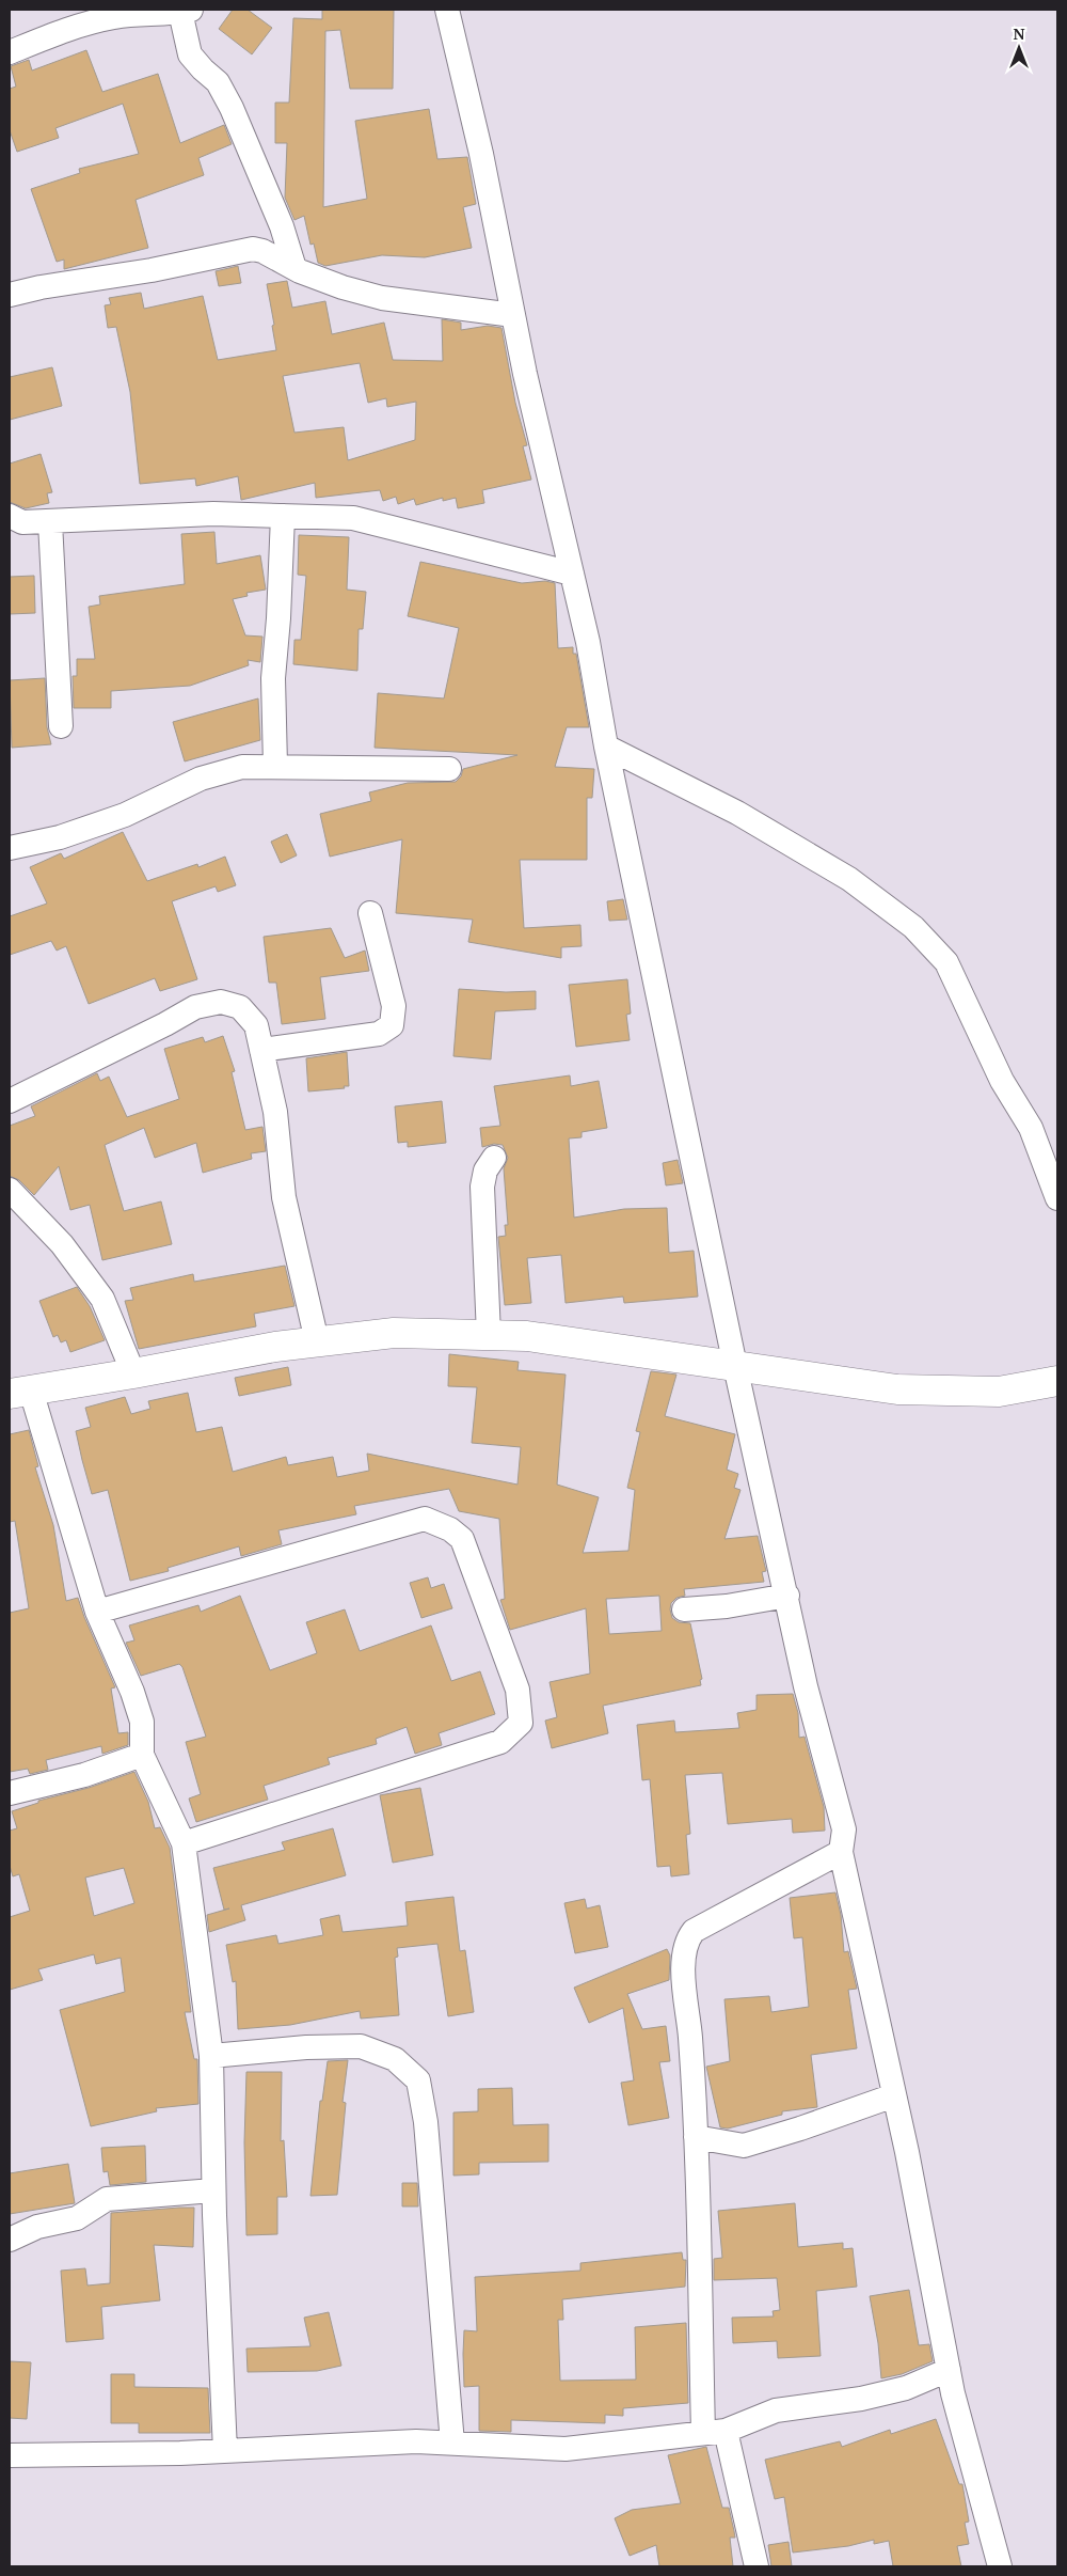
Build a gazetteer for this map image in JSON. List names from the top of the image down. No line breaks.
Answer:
{"north":"top"}
